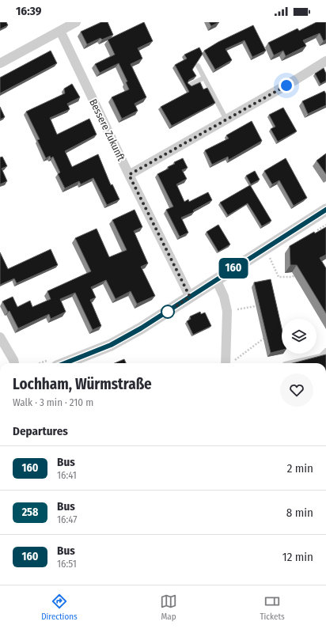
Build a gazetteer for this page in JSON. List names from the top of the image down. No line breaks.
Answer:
{"streets":{"street":["Bessere Zukunft"]},"lines":["bus line 160"],"page":{"status":"16:39","on_map":"160","heading":[["Lochham, Würmstraße","Walk · 3 min · 210 m"],"Departures"],"list":[{"mark":"160","name":"Bus","note":"16:41","value":"2 min"},{"mark":"258","name":"Bus","note":"16:47","value":"8 min"},{"mark":"160","name":"Bus","note":"16:51","value":"12 min"}],"tabs":["Directions","Map","Tickets"]}}
